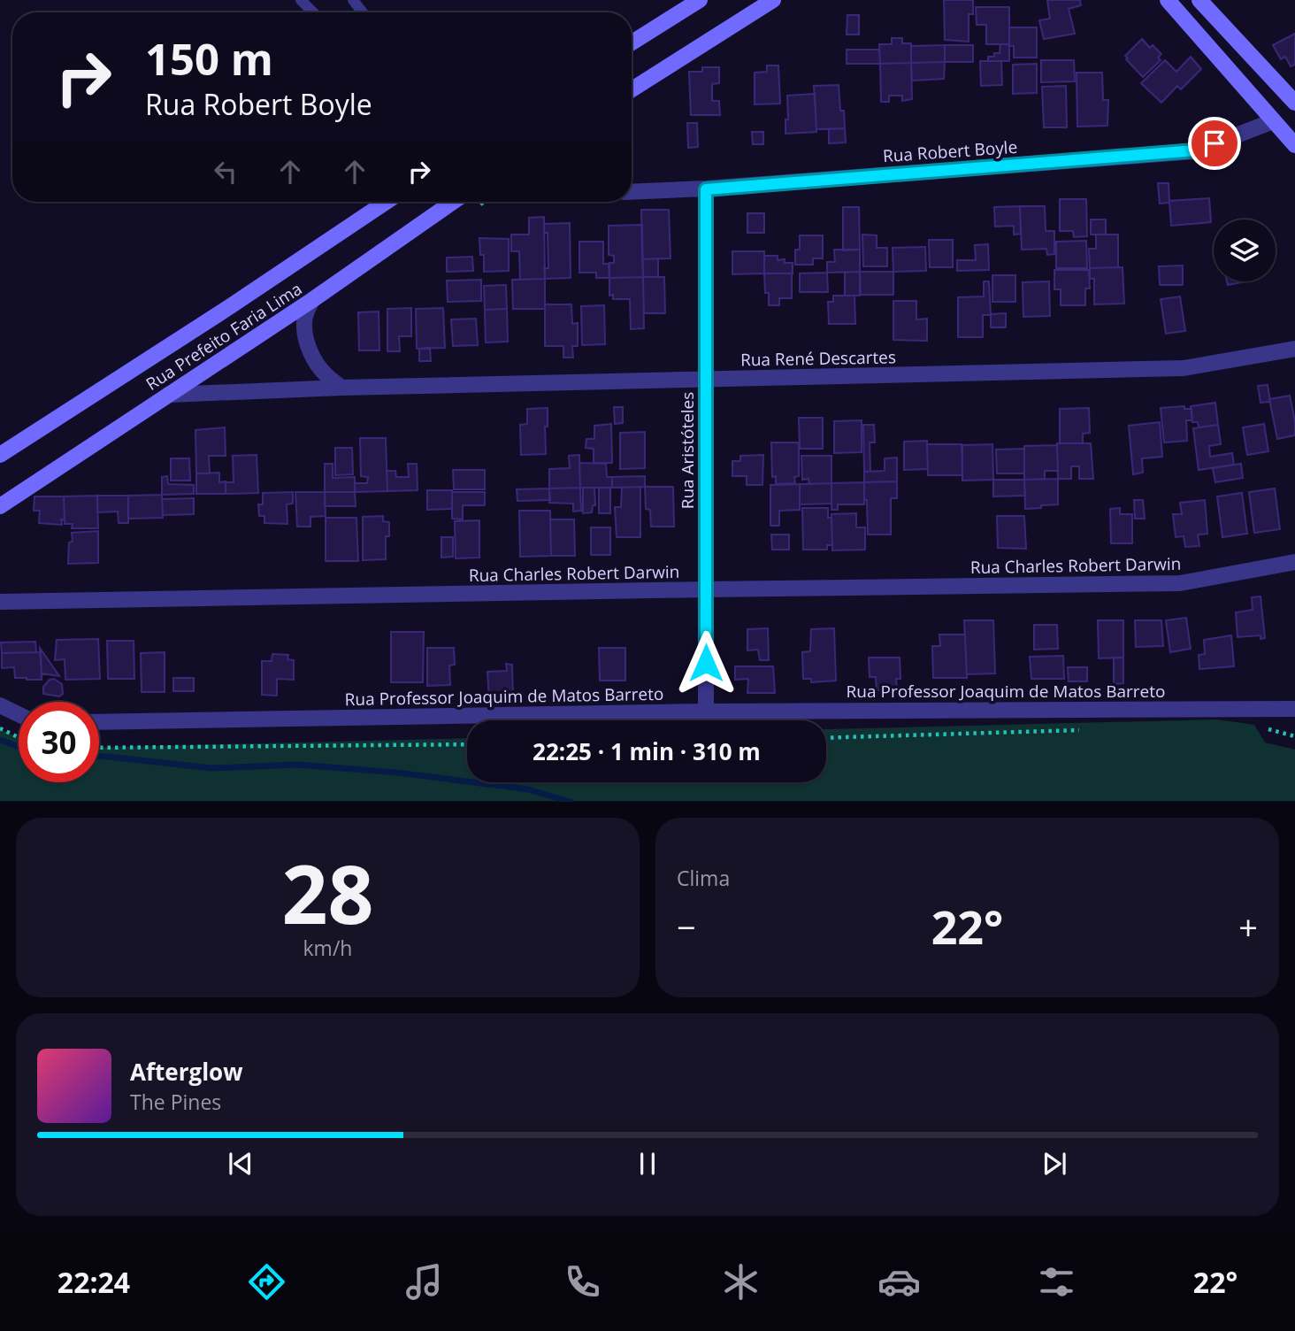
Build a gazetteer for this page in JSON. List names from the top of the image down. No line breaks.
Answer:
{"streets":{"main road":["Rua Prefeito Faria Lima"],"street":["Rua Robert Boyle","Rua René Descartes","Rua Aristóteles","Rua Charles Robert Darwin","Rua Professor Joaquim de Matos Barreto"]},"crossings":[["Rua Robert Boyle","Rua Aristóteles"],["Rua Prefeito Faria Lima","Rua René Descartes"],["Rua René Descartes","Rua Aristóteles"],["Rua Aristóteles","Rua Charles Robert Darwin"],["Rua Aristóteles","Rua Professor Joaquim de Matos Barreto"]],"page":{"turn":["150 m","Rua Robert Boyle"],"limit":"30","trip":"22:25 · 1 min · 310 m","tile":[["28","km/h"],"Clima"],"heat":["−","22°","+"],"song":["Afterglow","The Pines"],"tabs":["22:24","22°"]}}
